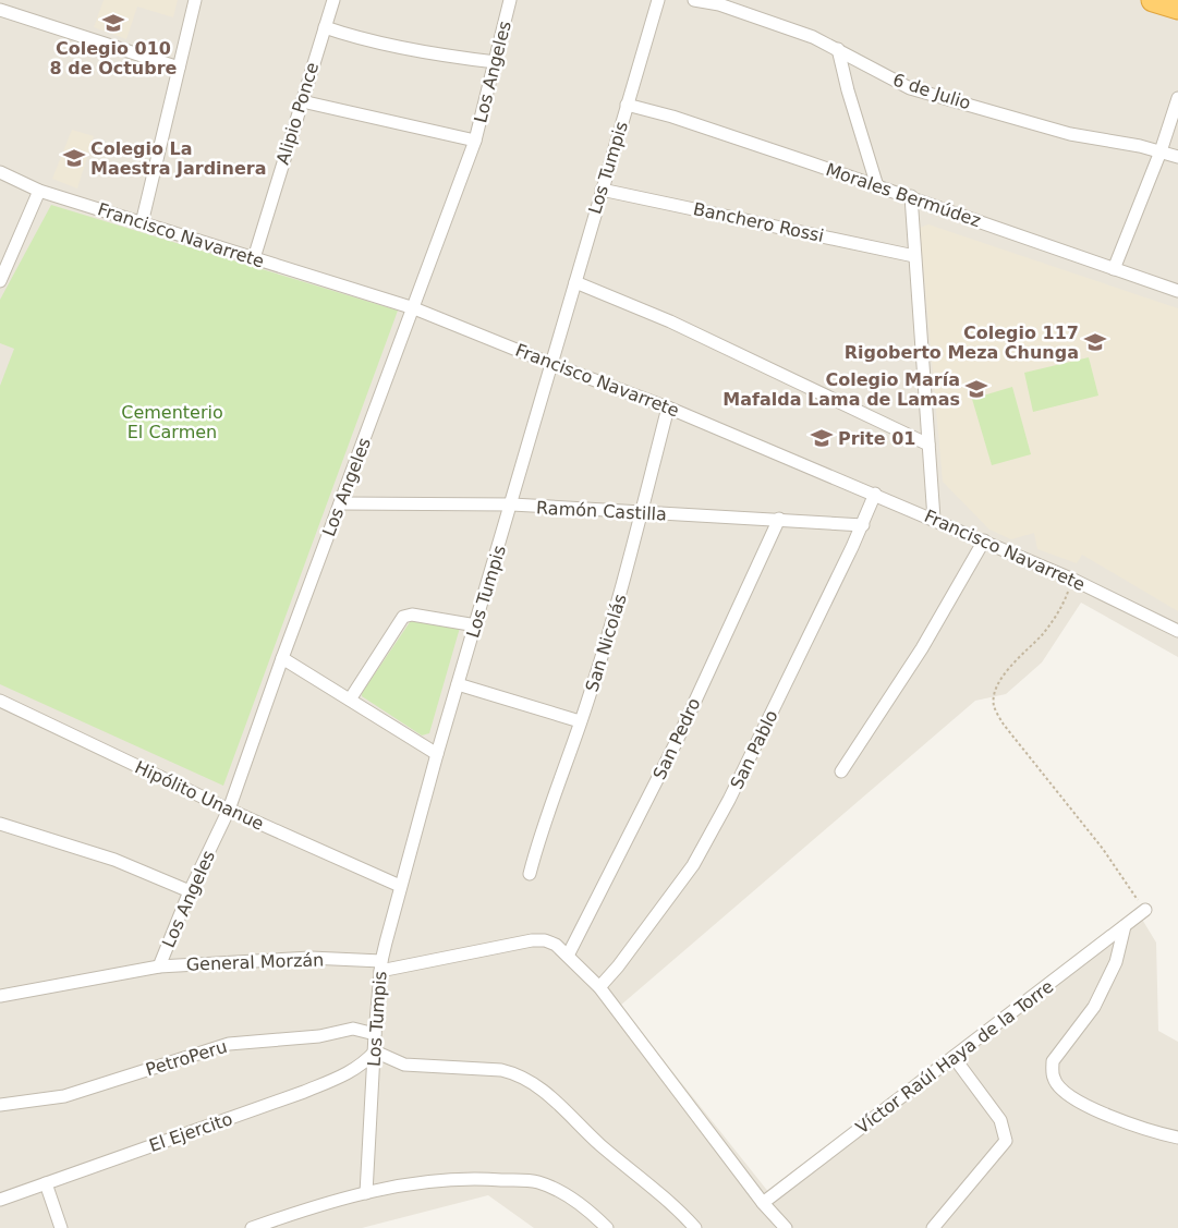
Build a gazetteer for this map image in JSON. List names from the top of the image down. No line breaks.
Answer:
{"streets":{"street":["Los Angeles","6 de Julio","Alipio Ponce","Los Tumpis","Morales Bermúdez","Banchero Rossi","Francisco Navarrete","Ramón Castilla","San Nicolás","San Pedro","San Pablo","Hipólito Unanue","General Morzán","Víctor Raúl Haya de la Torre","PetroPeru","El Ejercito"]},"crossings":[["Los Angeles","Francisco Navarrete"],["Los Angeles","Ramón Castilla"],["Los Angeles","Hipólito Unanue"],["Los Angeles","General Morzán"],["Alipio Ponce","Francisco Navarrete"],["Los Tumpis","Morales Bermúdez"],["Los Tumpis","Banchero Rossi"],["Los Tumpis","Francisco Navarrete"],["Los Tumpis","Ramón Castilla"],["Los Tumpis","Hipólito Unanue"],["Los Tumpis","General Morzán"],["Los Tumpis","PetroPeru"],["Los Tumpis","El Ejercito"],["Francisco Navarrete","San Nicolás"],["Francisco Navarrete","San Pablo"],["Ramón Castilla","San Nicolás"],["Ramón Castilla","San Pedro"],["Ramón Castilla","San Pablo"]],"parks":["Cementerio El Carmen"],"places":{"school or university":["Colegio 010 8 de Octubre","Colegio La Maestra Jardinera","Colegio 117 Rigoberto Meza Chunga","Colegio María Mafalda Lama de Lamas","Prite 01"]}}
